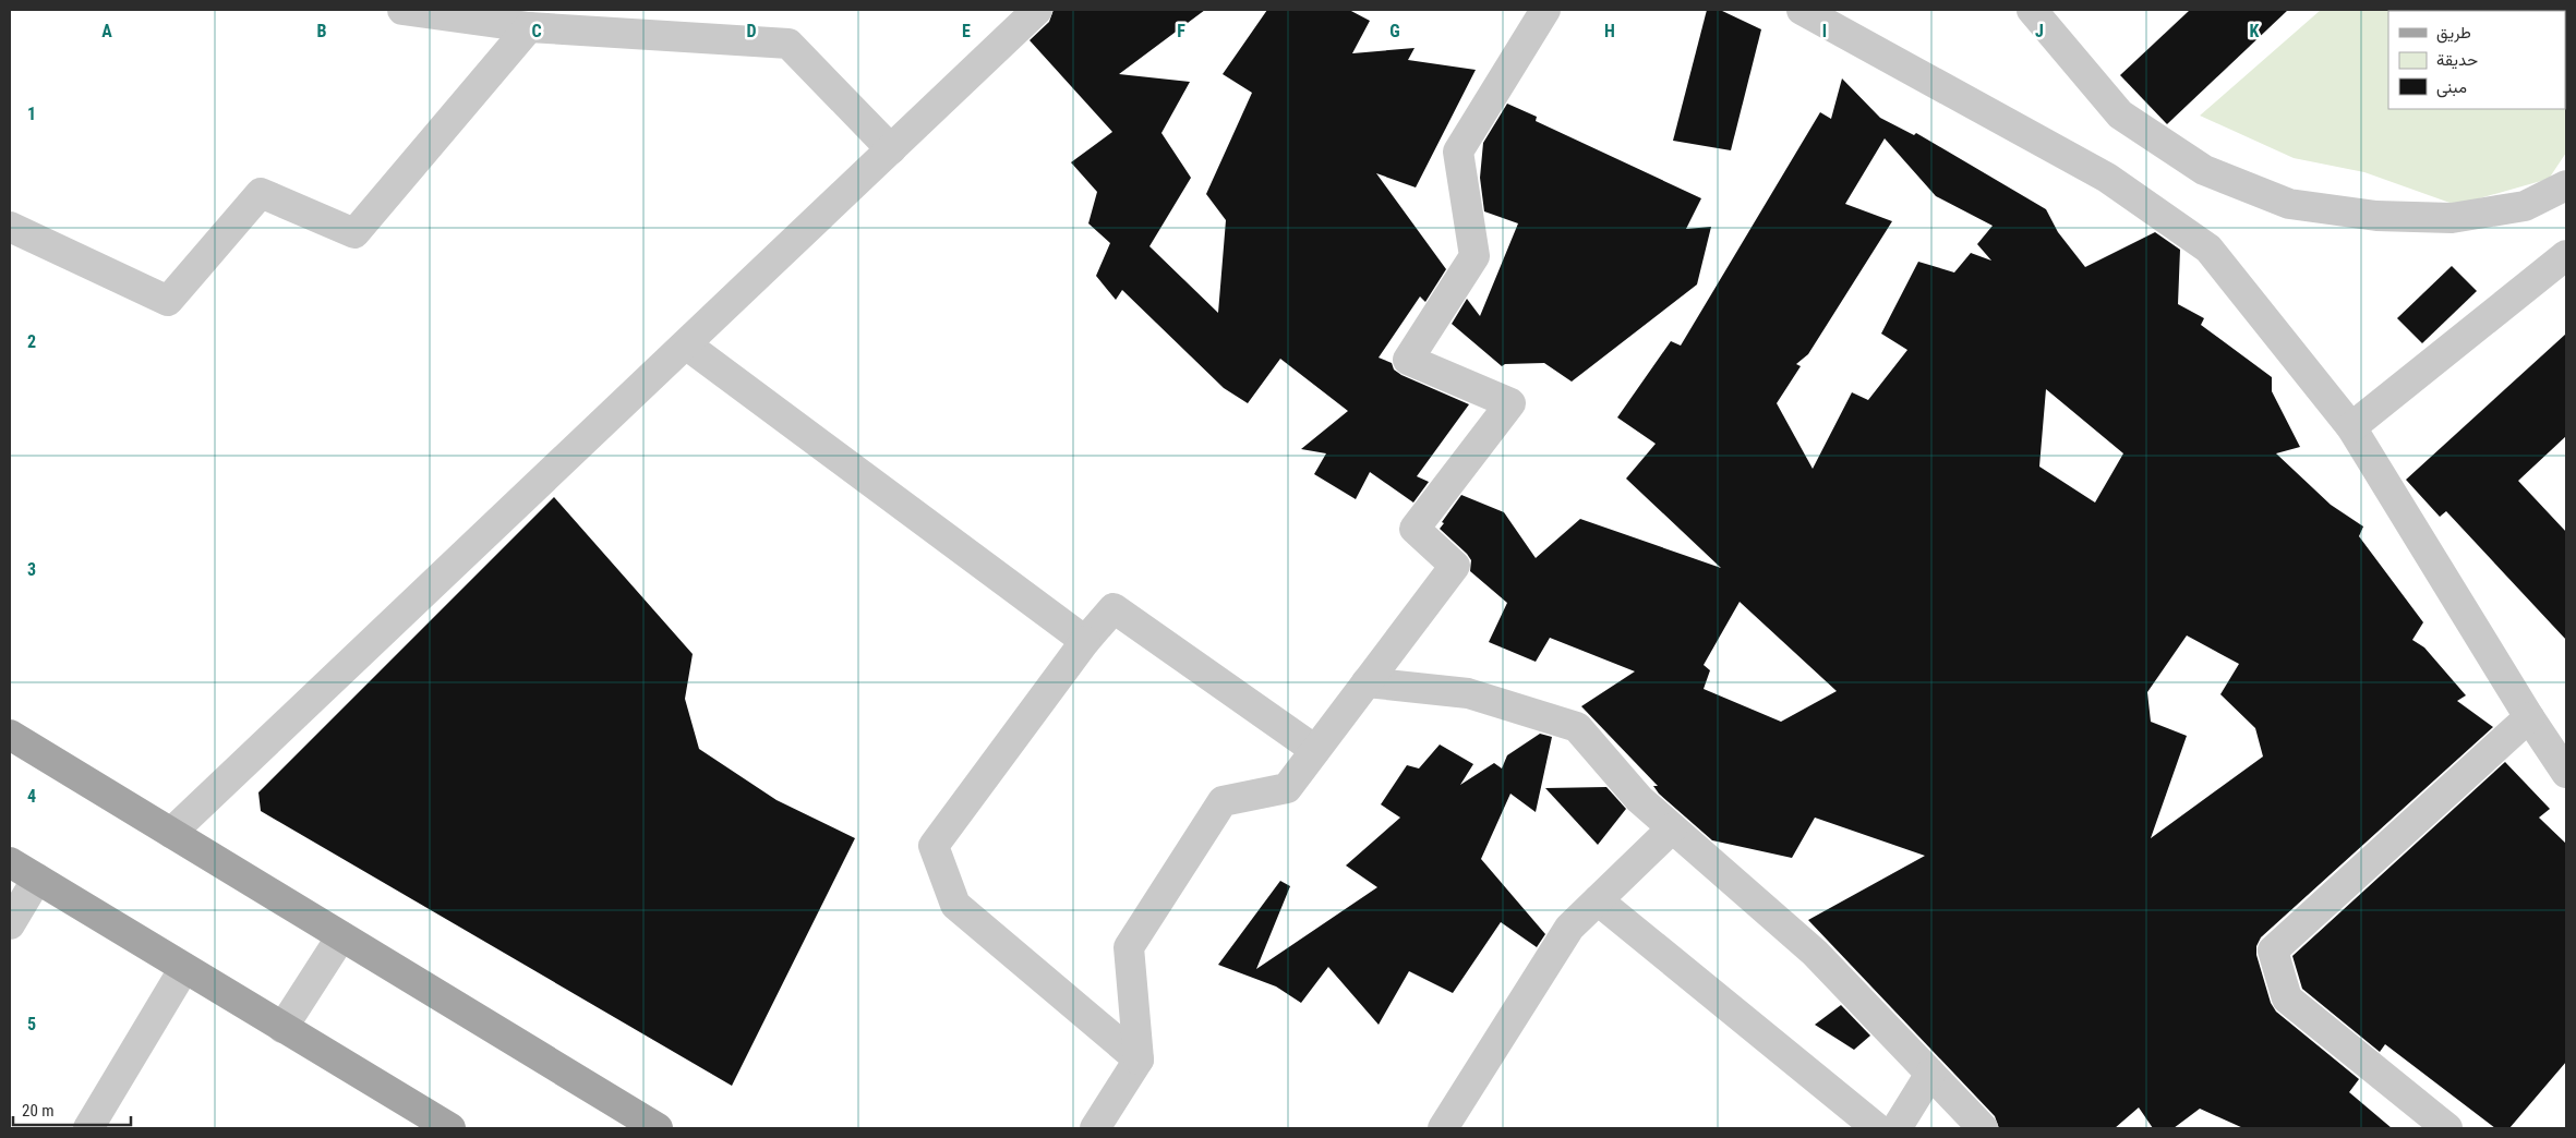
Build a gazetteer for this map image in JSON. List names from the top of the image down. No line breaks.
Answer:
{"legend":["طريق","حديقة","مبنى"],"scale_bar":"20 m","grid":{"columns":["A","B","C","D","E","F","G","H","I","J","K"],"rows":["1","2","3","4","5"]}}
